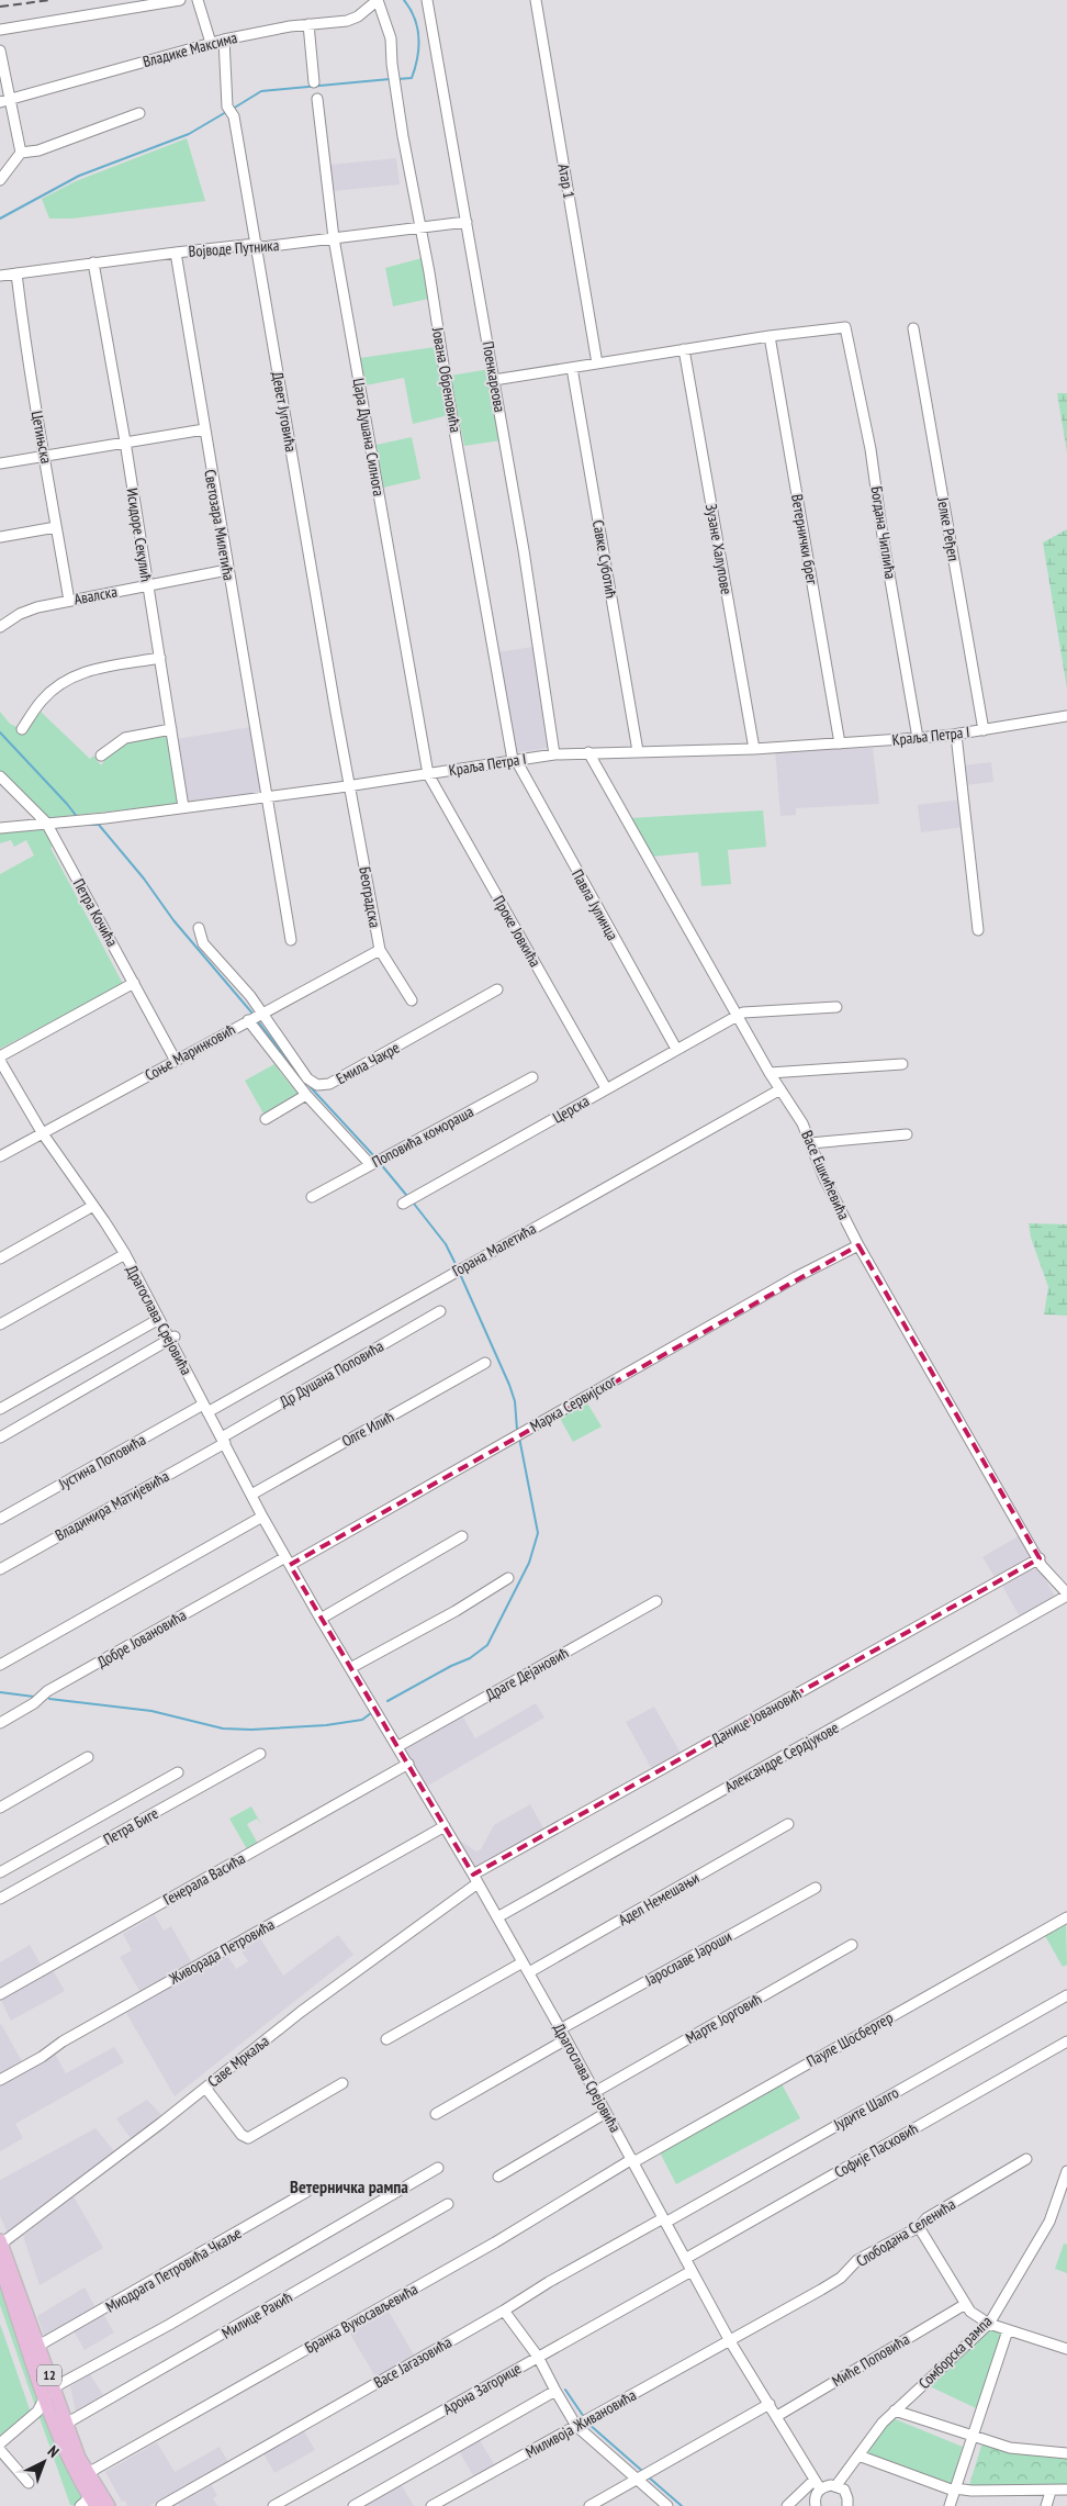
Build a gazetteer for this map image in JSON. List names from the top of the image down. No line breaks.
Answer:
{"streets":{"main road":["12"],"street":["Владике Максима","Атар 1","Војводе Путника","Поенкареова","Јована Обреновића","Девет Југовића","Цетињска","Цара Душана Силнога","Светозара Милетића","Јелке Ређеп","Богдана Чиплића","Исидоре Секулић","Ветернички брег","Зузане Халупове","Савке Суботић","Авалска","Краља Петра I","Београдска","Павла Јулинца","Петра Кочића","Проке Јовкића","Соње Маринковић","Емила Чакре","Церска","Поповића комораша","Васе Ешкићевића","Горана Малетића","Драгослава Срејовића","Др Душана Поповића","Марка Сервијског","Олге Илић","Јустина Поповића","Владимира Матијевића","Добре Јовановића","Драге Дејановић","Данице Јовановић","Александре Сердјукове","Петра Биге","Генерала Васића","Адел Немешањи","Живорада Петровића","Јарославе Јароши","Марте Јорговић","Пауле Шосбергер","Саве Мркаља","Јудите Шалго","Софије Пасковић","Слободана Селенића","Миодрага Петровића Чкаље","Милице Ракић","Бранка Вукосављевића","Сомборска рампа","Миће Поповића","Васе Јагазовића","Арона Загорице","Миливоја Живановића"]},"crossings":[["Владике Максима","Јована Обреновића"],["Владике Максима","Девет Југовића"],["Војводе Путника","Поенкареова"],["Војводе Путника","Јована Обреновића"],["Војводе Путника","Девет Југовића"],["Војводе Путника","Цетињска"],["Војводе Путника","Цара Душана Силнога"],["Војводе Путника","Светозара Милетића"],["Војводе Путника","Исидоре Секулић"],["Поенкареова","Краља Петра I"],["Јована Обреновића","Краља Петра I"],["Јована Обреновића","Павла Јулинца"],["Девет Југовића","Краља Петра I"],["Девет Југовића","Београдска"],["Цетињска","Авалска"],["Цара Душана Силнога","Краља Петра I"],["Цара Душана Силнога","Проке Јовкића"],["Светозара Милетића","Авалска"],["Светозара Милетића","Краља Петра I"],["Јелке Ређеп","Краља Петра I"],["Богдана Чиплића","Ветернички брег"],["Богдана Чиплића","Краља Петра I"],["Исидоре Секулић","Авалска"],["Исидоре Секулић","Краља Петра I"],["Ветернички брег","Краља Петра I"],["Зузане Халупове","Краља Петра I"],["Савке Суботић","Краља Петра I"],["Краља Петра I","Београдска"],["Краља Петра I","Павла Јулинца"],["Краља Петра I","Петра Кочића"],["Краља Петра I","Проке Јовкића"],["Краља Петра I","Васе Ешкићевића"],["Београдска","Соње Маринковић"],["Павла Јулинца","Церска"],["Петра Кочића","Соње Маринковић"],["Проке Јовкића","Церска"],["Соње Маринковић","Емила Чакре"],["Соње Маринковић","Драгослава Срејовића"],["Церска","Васе Ешкићевића"],["Васе Ешкићевића","Горана Малетића"],["Васе Ешкићевића","Марка Сервијског"],["Васе Ешкићевића","Данице Јовановић"],["Васе Ешкићевића","Александре Сердјукове"],["Горана Малетића","Драгослава Срејовића"],["Горана Малетића","Јустина Поповића"],["Драгослава Срејовића","Др Душана Поповића"],["Драгослава Срејовића","Марка Сервијског"],["Драгослава Срејовића","Олге Илић"],["Драгослава Срејовића","Јустина Поповића"],["Драгослава Срејовића","Владимира Матијевића"],["Драгослава Срејовића","Добре Јовановића"],["Драгослава Срејовића","Драге Дејановић"],["Драгослава Срејовића","Данице Јовановић"],["Драгослава Срејовића","Александре Сердјукове"],["Драгослава Срејовића","Генерала Васића"],["Драгослава Срејовића","Адел Немешањи"],["Драгослава Срејовића","Живорада Петровића"],["Драгослава Срејовића","Јарославе Јароши"],["Драгослава Срејовића","Марте Јорговић"],["Драгослава Срејовића","Пауле Шосбергер"],["Драгослава Срејовића","Саве Мркаља"],["Драгослава Срејовића","Јудите Шалго"],["Драгослава Срејовића","Софије Пасковић"],["Драгослава Срејовића","Слободана Селенића"],["Драгослава Срејовића","Бранка Вукосављевића"],["Драгослава Срејовића","Миће Поповића"],["Драгослава Срејовића","Васе Јагазовића"],["Драгослава Срејовића","Арона Загорице"],["Драгослава Срејовића","Миливоја Живановића"],["Др Душана Поповића","Владимира Матијевића"],["Марка Сервијског","Добре Јовановића"],["Данице Јовановић","Саве Мркаља"],["Пауле Шосбергер","Бранка Вукосављевића"],["Саве Мркаља","12"],["Јудите Шалго","Васе Јагазовића"],["Слободана Селенића","Миливоја Живановића"],["Миодрага Петровића Чкаље","12"],["Милице Ракић","12"],["Бранка Вукосављевића","12"]],"districts":["Ветерничка рампа"],"north":"top right"}
